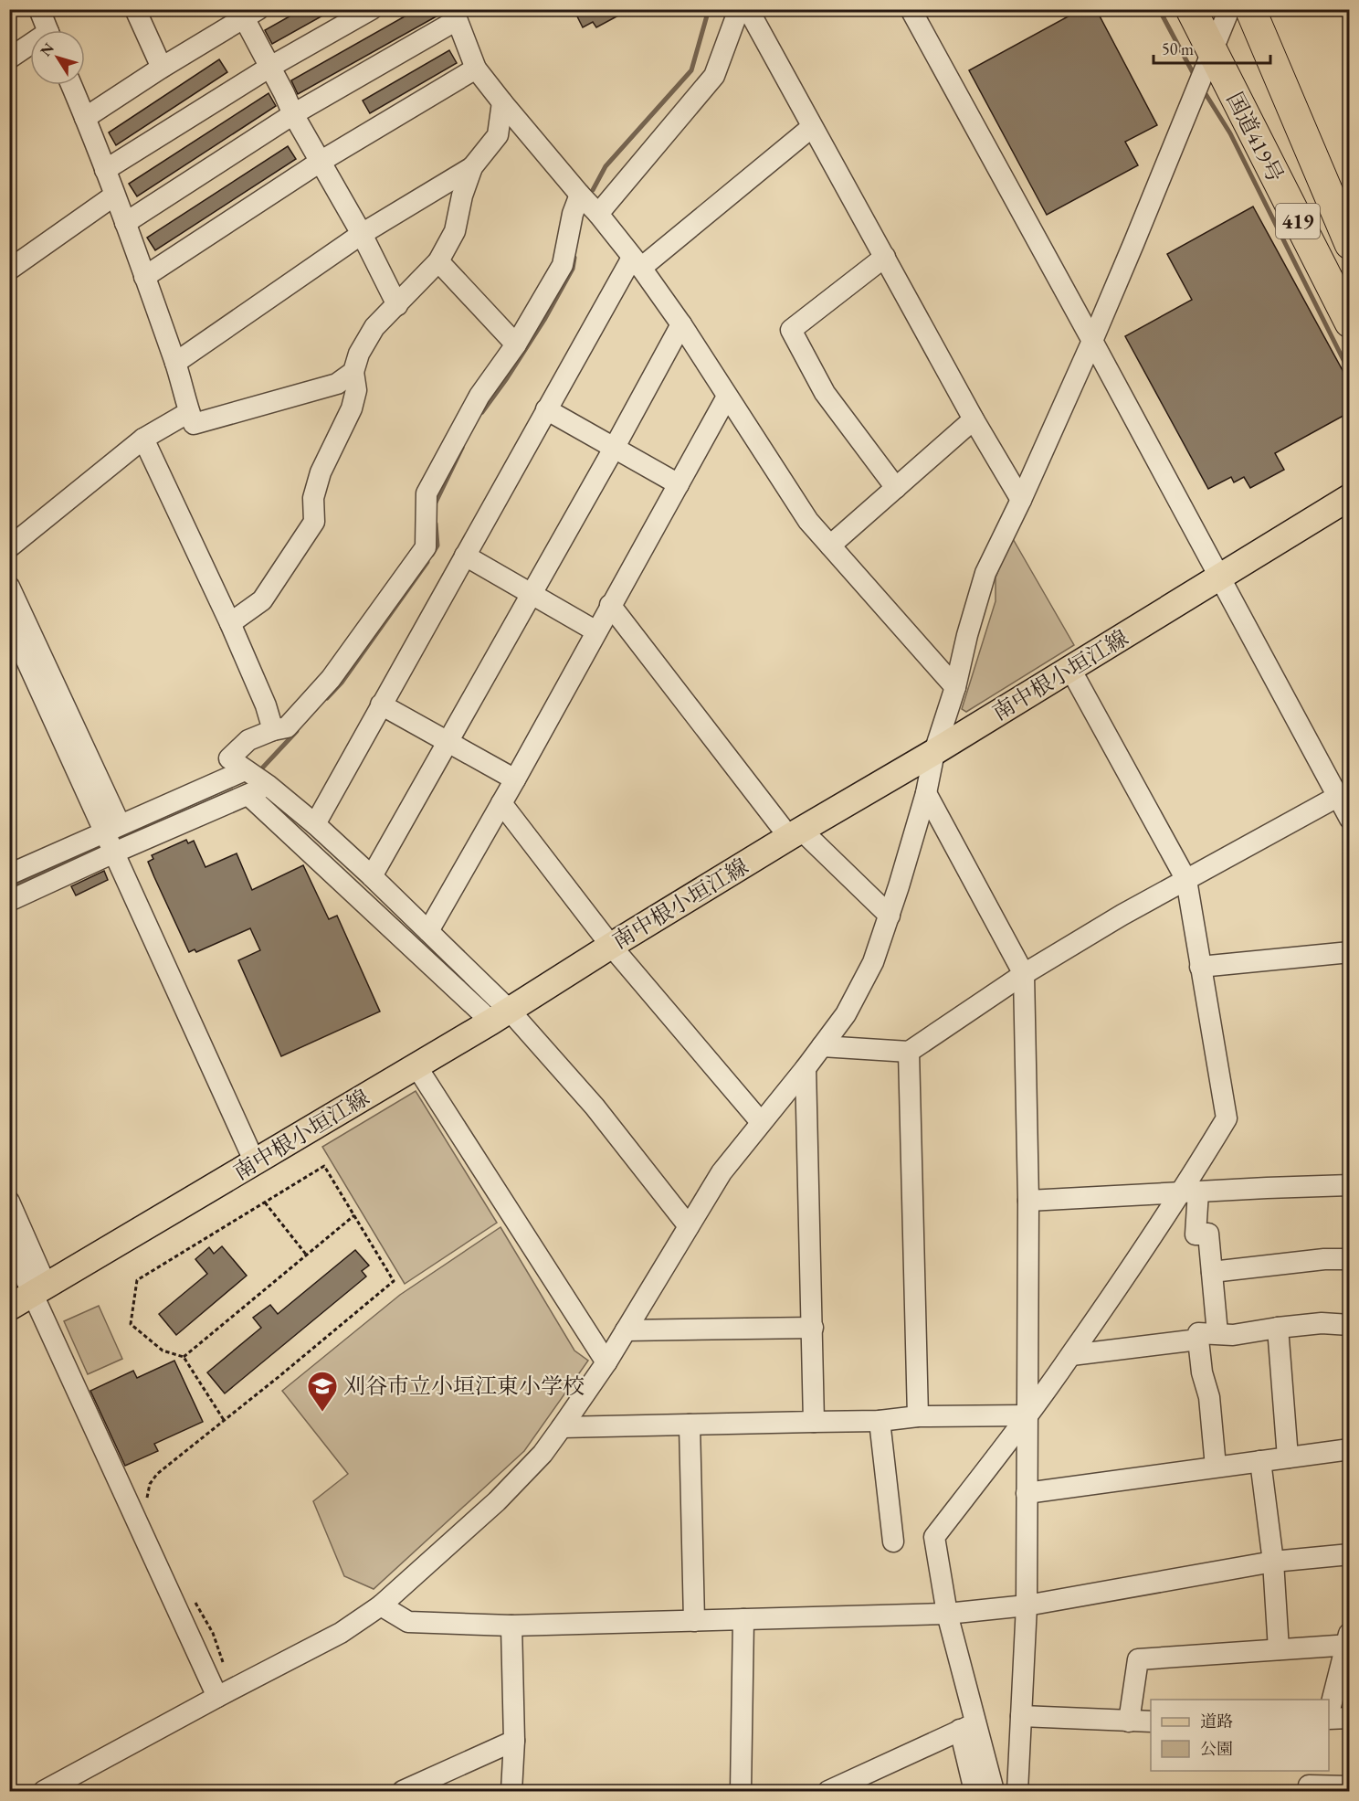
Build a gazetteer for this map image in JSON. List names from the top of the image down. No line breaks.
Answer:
{"streets":{"highway":["国道419号","419"],"main road":["南中根小垣江線"]},"places":{"school or university":["刈谷市立小垣江東小学校"]},"legend":["道路","公園"],"scale_bar":"50 m","north":"top left"}
